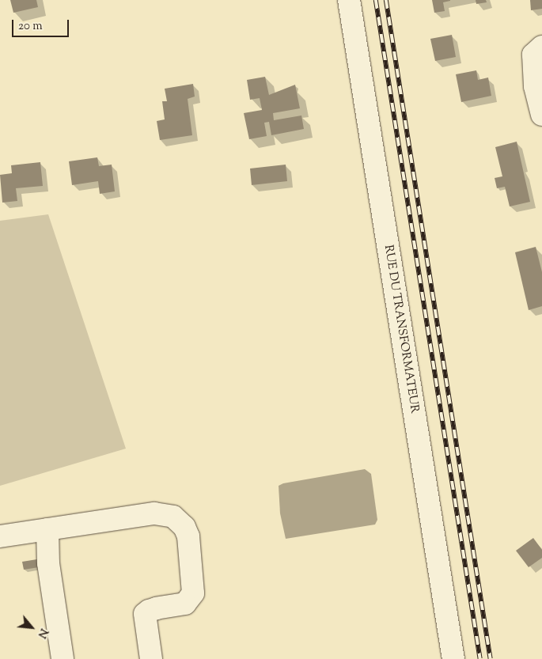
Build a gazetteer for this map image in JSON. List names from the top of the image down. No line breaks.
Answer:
{"streets":{"street":["RUE DU TRANSFORMATEUR"]},"scale_bar":"20 m","north":"bottom right"}
